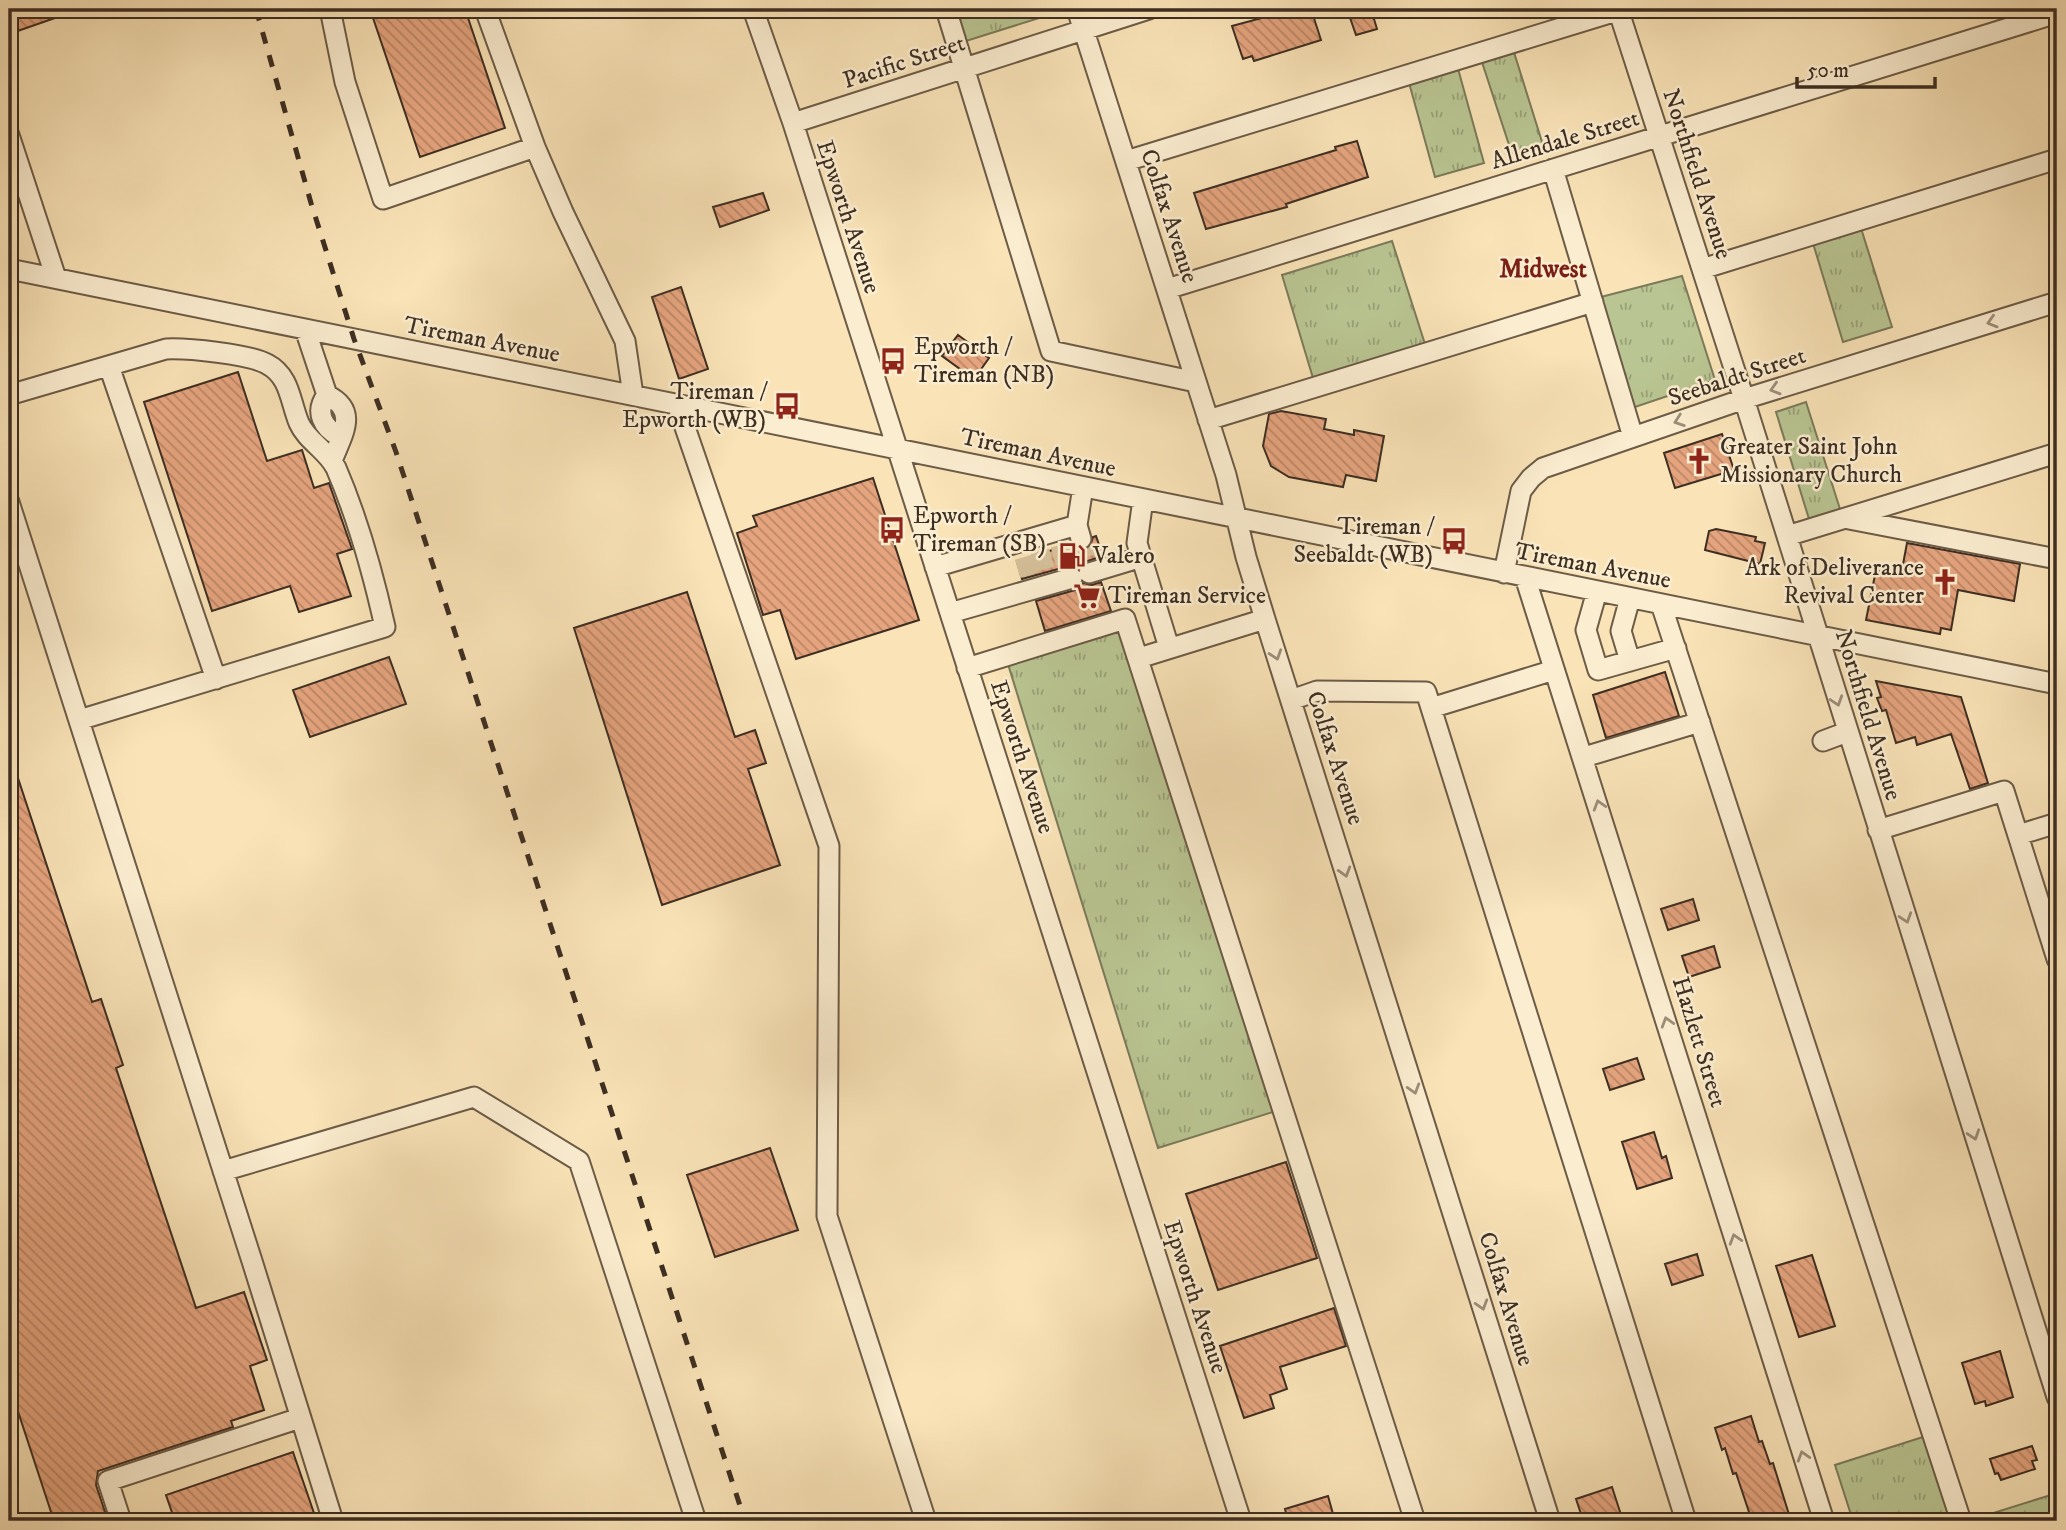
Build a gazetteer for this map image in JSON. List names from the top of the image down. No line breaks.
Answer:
{"streets":{"street":["Pacific Street","Allendale Street","Northfield Avenue","Colfax Avenue","Epworth Avenue","Tireman Avenue","Seebaldt Street","Hazlett Street"]},"crossings":[["Pacific Street","Colfax Avenue"],["Pacific Street","Epworth Avenue"],["Allendale Street","Northfield Avenue"],["Allendale Street","Colfax Avenue"],["Northfield Avenue","Tireman Avenue"],["Northfield Avenue","Seebaldt Street"],["Colfax Avenue","Tireman Avenue"],["Epworth Avenue","Tireman Avenue"],["Tireman Avenue","Seebaldt Street"],["Tireman Avenue","Hazlett Street"]],"districts":["Midwest"],"places":{"bus stop":["Epworth / Tireman (NB)","Tireman / Epworth (WB)","Epworth / Tireman (SB)","Tireman / Seebaldt (WB)"],"church":["Greater Saint John Missionary Church","Ark of Deliverance Revival Center"],"fuel station":["Valero"],"supermarket":["Tireman Service"]},"scale_bar":"50 m"}
